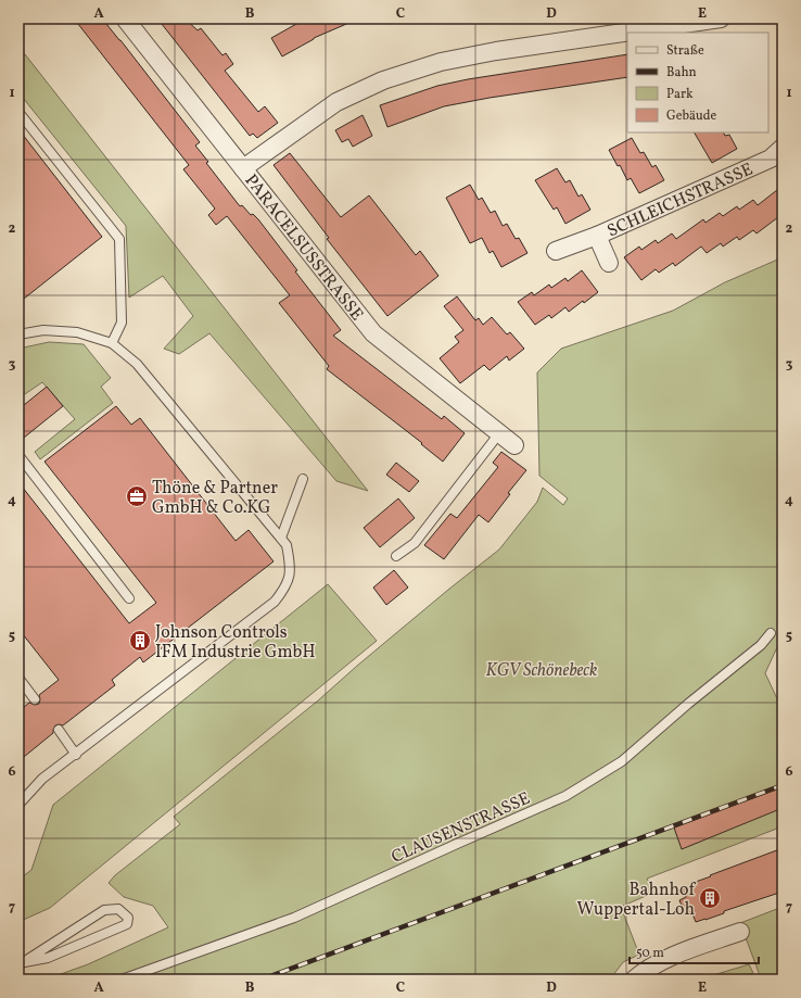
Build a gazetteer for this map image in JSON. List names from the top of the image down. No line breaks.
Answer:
{"streets":{"street":["SCHLEICHSTRASSE","PARACELSUSSTRASSE"],"lane":["CLAUSENSTRASSE"]},"parks":["KGV Schönebeck"],"places":{"office":["Thöne & Partner GmbH & Co.KG"],"building":["Johnson Controls IFM Industrie GmbH","Bahnhof Wuppertal-Loh"]},"legend":["Straße","Bahn","Park","Gebäude"],"scale_bar":"50 m","grid":{"columns":["A","B","C","D","E"],"rows":["1","2","3","4","5","6","7"]}}
